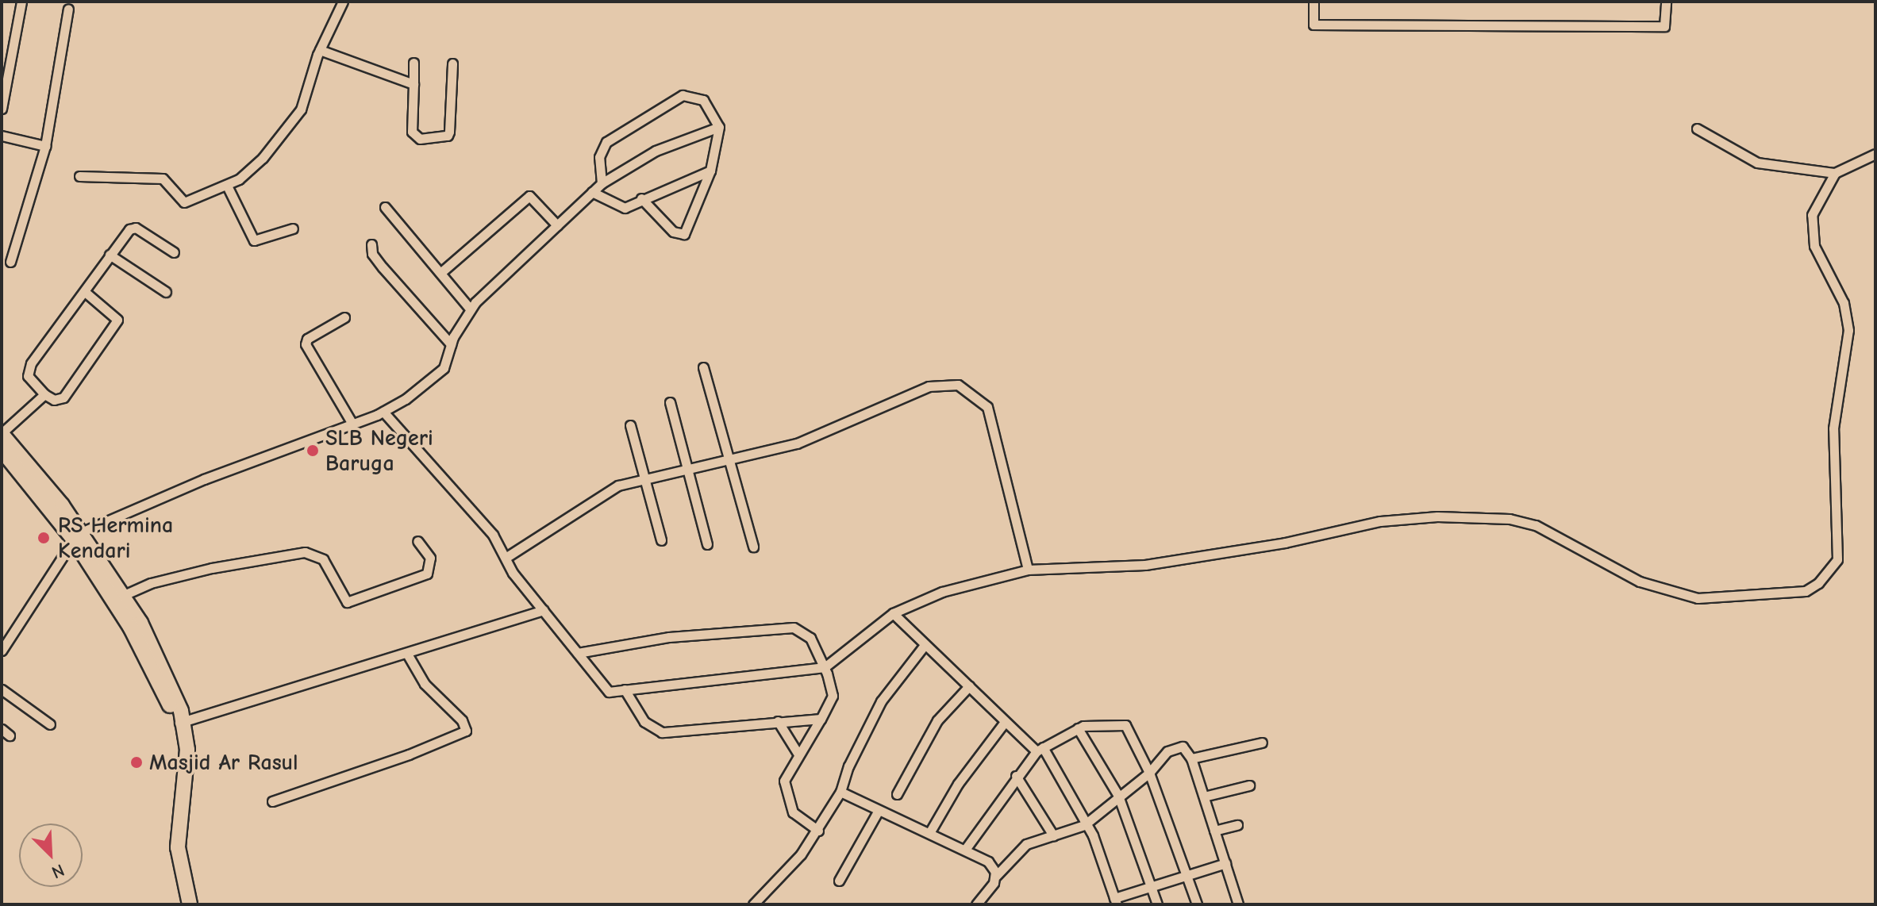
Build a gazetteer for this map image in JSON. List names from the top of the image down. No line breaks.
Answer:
{"places":["SLB Negeri Baruga","RS Hermina Kendari","Masjid Ar Rasul"],"north":"bottom right"}
